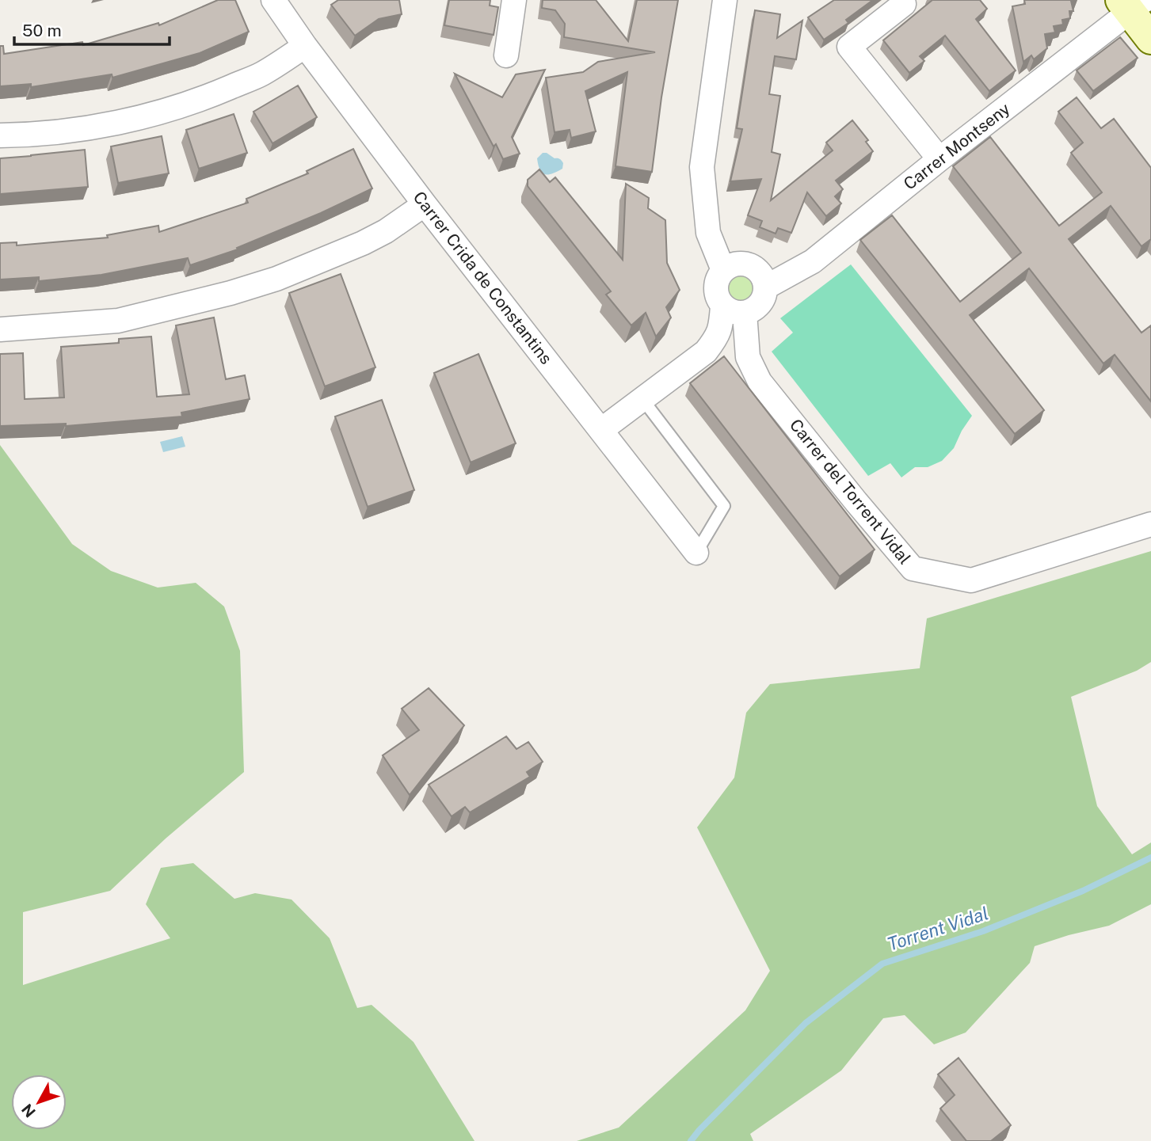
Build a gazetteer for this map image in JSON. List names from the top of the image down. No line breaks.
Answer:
{"streets":{"street":["Carrer Montseny","Carrer Crida de Constantins","Carrer del Torrent Vidal"]},"crossings":[["Carrer Montseny","Carrer del Torrent Vidal"]],"water":["Torrent Vidal"],"scale_bar":"50 m","north":"bottom left"}
